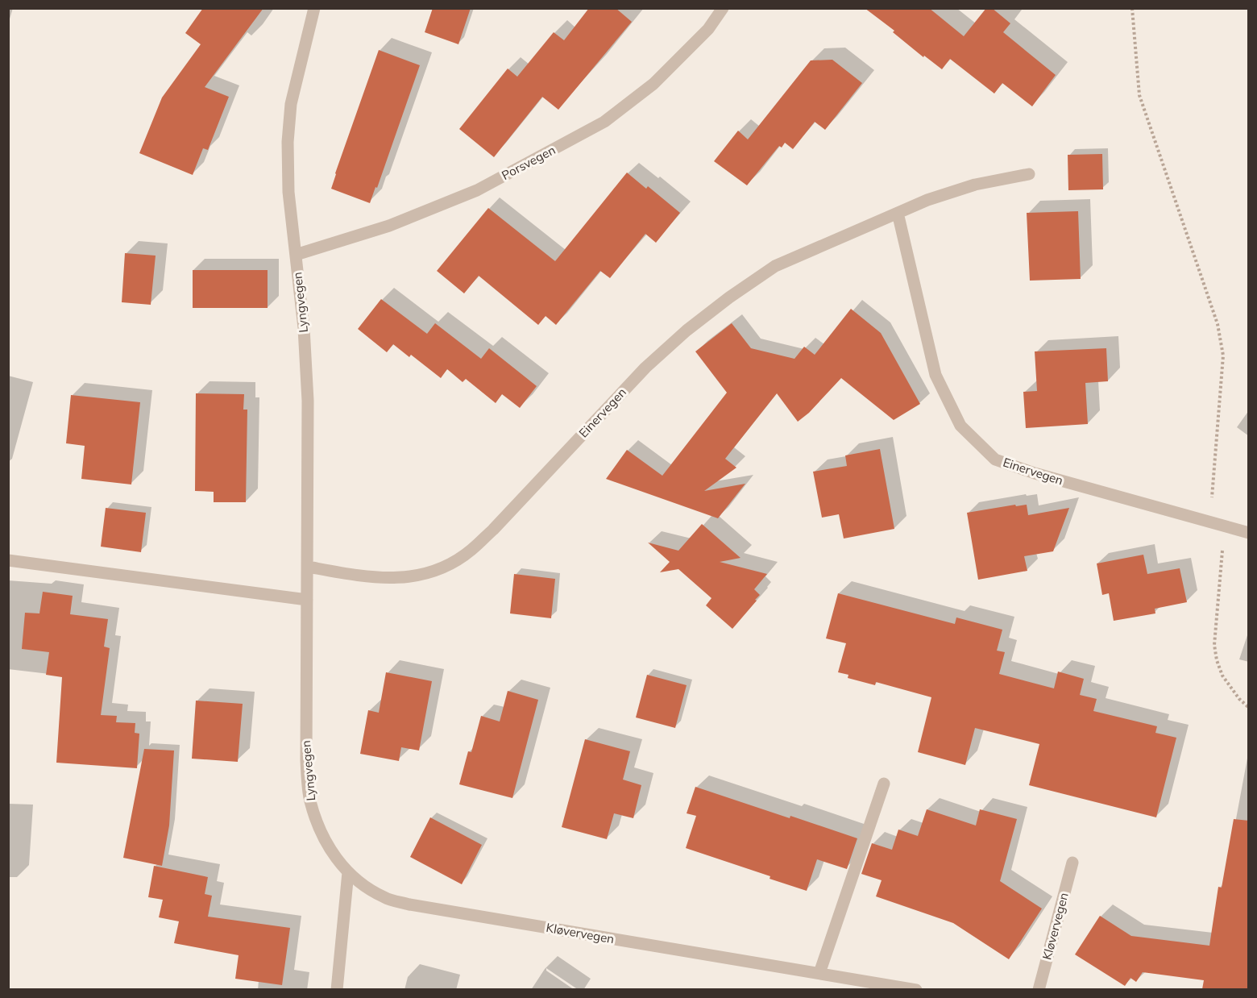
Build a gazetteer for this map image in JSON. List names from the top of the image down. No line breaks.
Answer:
{"streets":{"street":["Porsvegen","Lyngvegen","Einervegen","Kløvervegen"]},"crossings":[["Porsvegen","Lyngvegen"],["Lyngvegen","Einervegen"],["Lyngvegen","Kløvervegen"]]}
